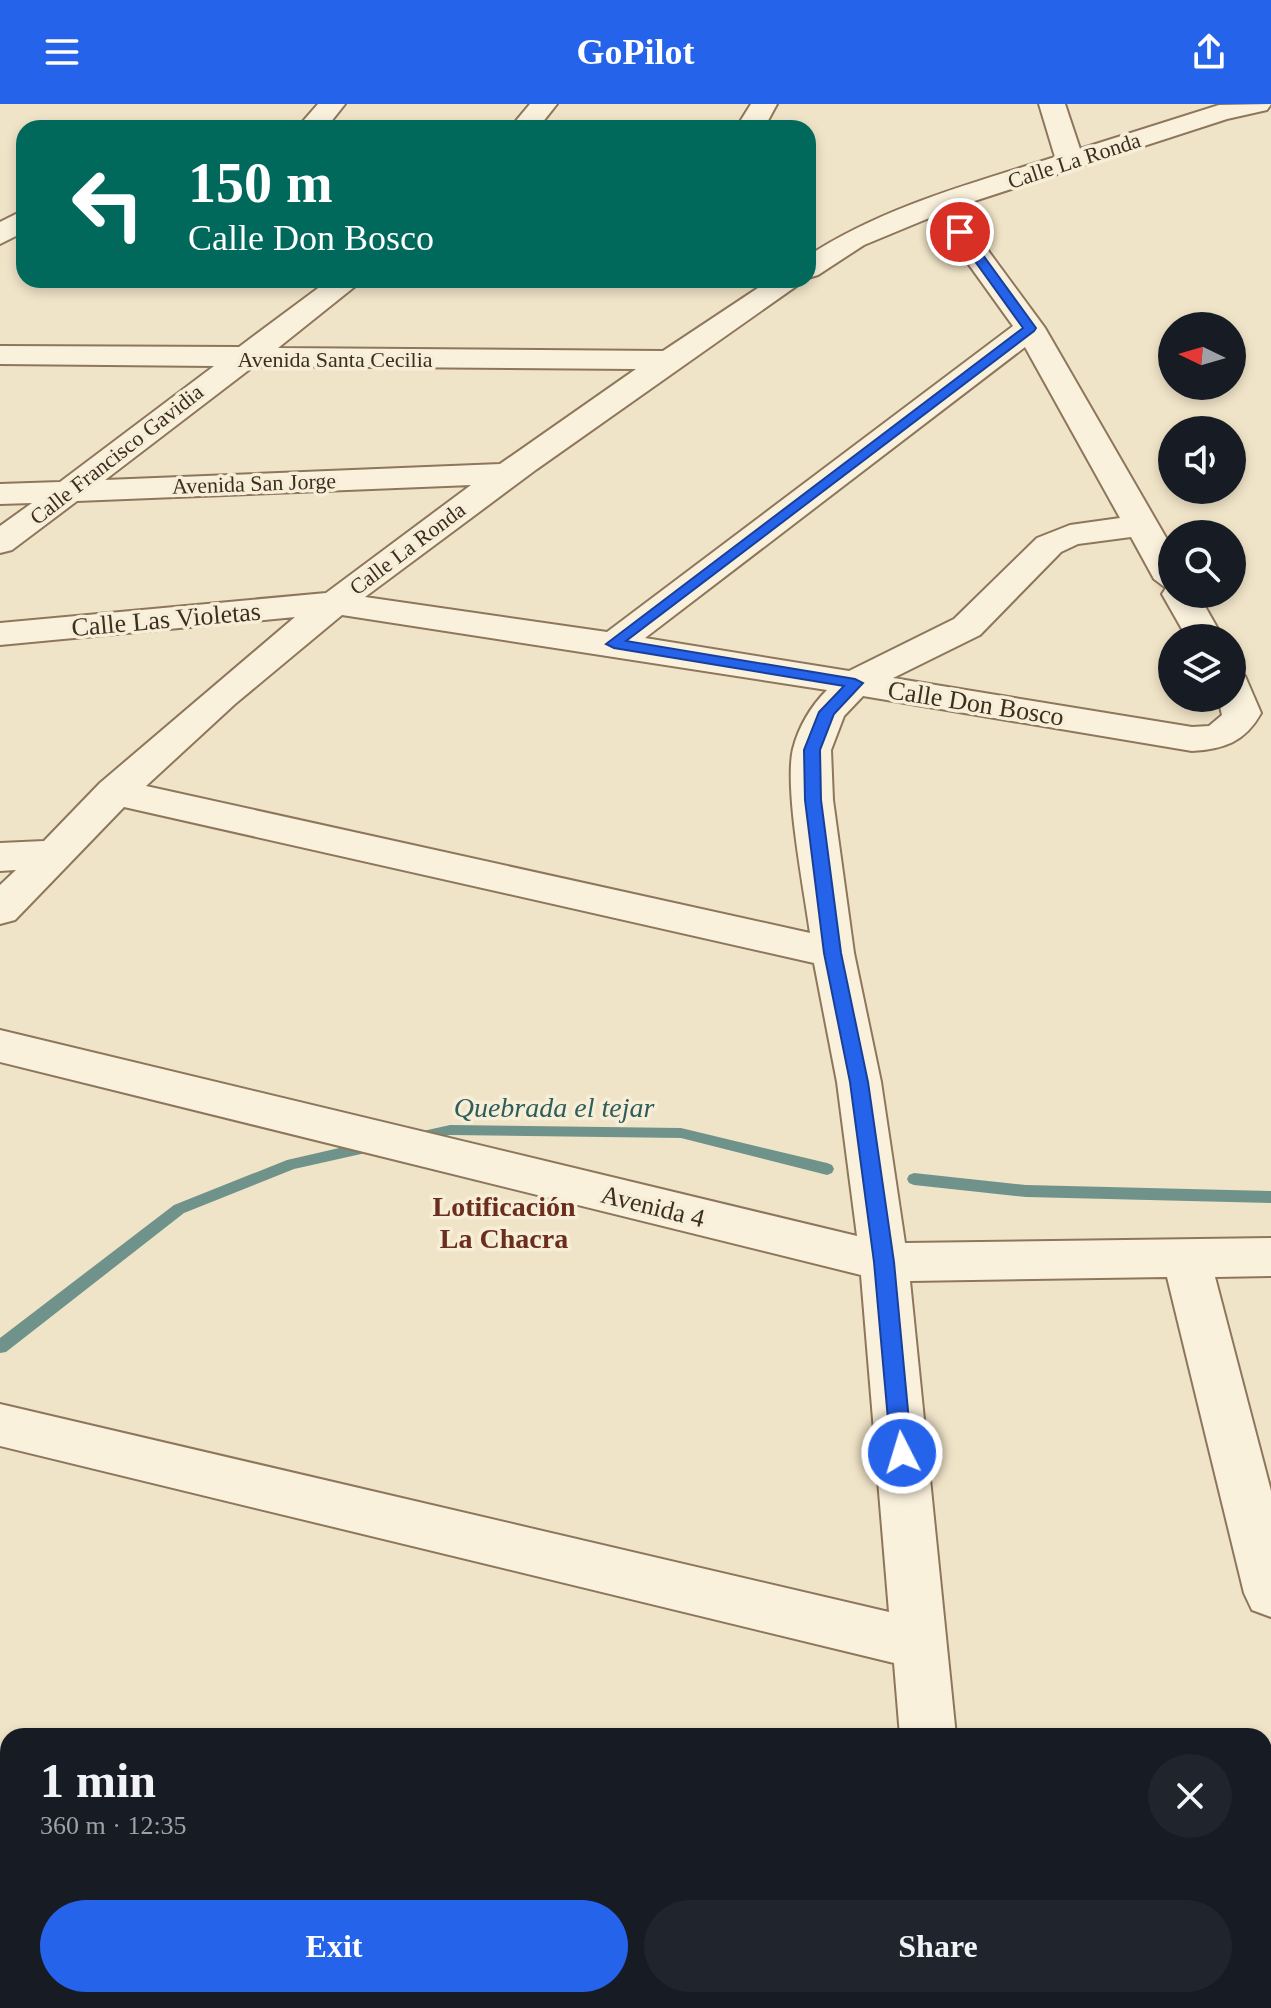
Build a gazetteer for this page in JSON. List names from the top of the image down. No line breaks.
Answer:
{"streets":{"street":["Calle La Ronda","Avenida Santa Cecilia","Calle Francisco Gavidia","Avenida San Jorge","Calle Las Violetas","Calle Don Bosco","Avenida 4"]},"crossings":[["Calle La Ronda","Avenida Santa Cecilia"],["Calle La Ronda","Avenida San Jorge"],["Calle La Ronda","Calle Las Violetas"],["Calle La Ronda","Calle Don Bosco"],["Avenida Santa Cecilia","Calle Francisco Gavidia"],["Calle Francisco Gavidia","Avenida San Jorge"],["Calle Las Violetas","Calle Don Bosco"]],"districts":["Lotificación La Chacra"],"water":["Quebrada el tejar"],"north":"left","page":{"header":"GoPilot","turn":["150 m","Calle Don Bosco"],"heading":["1 min","360 m · 12:35"],"buttons":["Exit","Share"]}}
